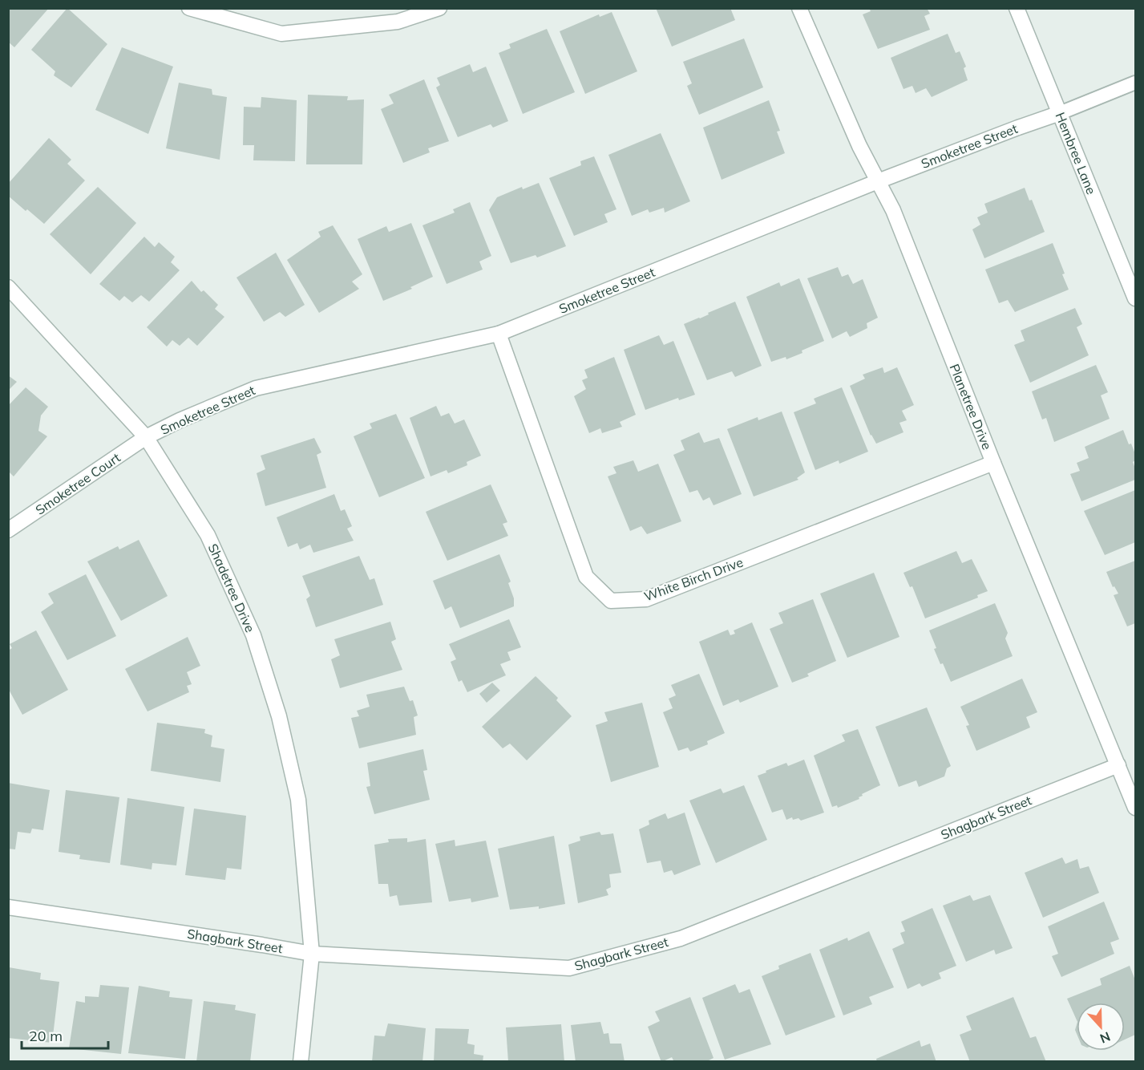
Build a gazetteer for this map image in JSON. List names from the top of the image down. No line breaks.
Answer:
{"streets":{"street":["Smoketree Street","Hembree Lane","Planetree Drive","Smoketree Court","White Birch Drive","Shadetree Drive","Shagbark Street"]},"crossings":[["Smoketree Street","Hembree Lane"],["Smoketree Street","Planetree Drive"],["Smoketree Street","Smoketree Court"],["Smoketree Street","White Birch Drive"],["Smoketree Street","Shadetree Drive"],["Planetree Drive","White Birch Drive"],["Planetree Drive","Shagbark Street"],["Smoketree Court","Shadetree Drive"],["Shadetree Drive","Shagbark Street"]],"scale_bar":"20 m","north":"bottom"}
